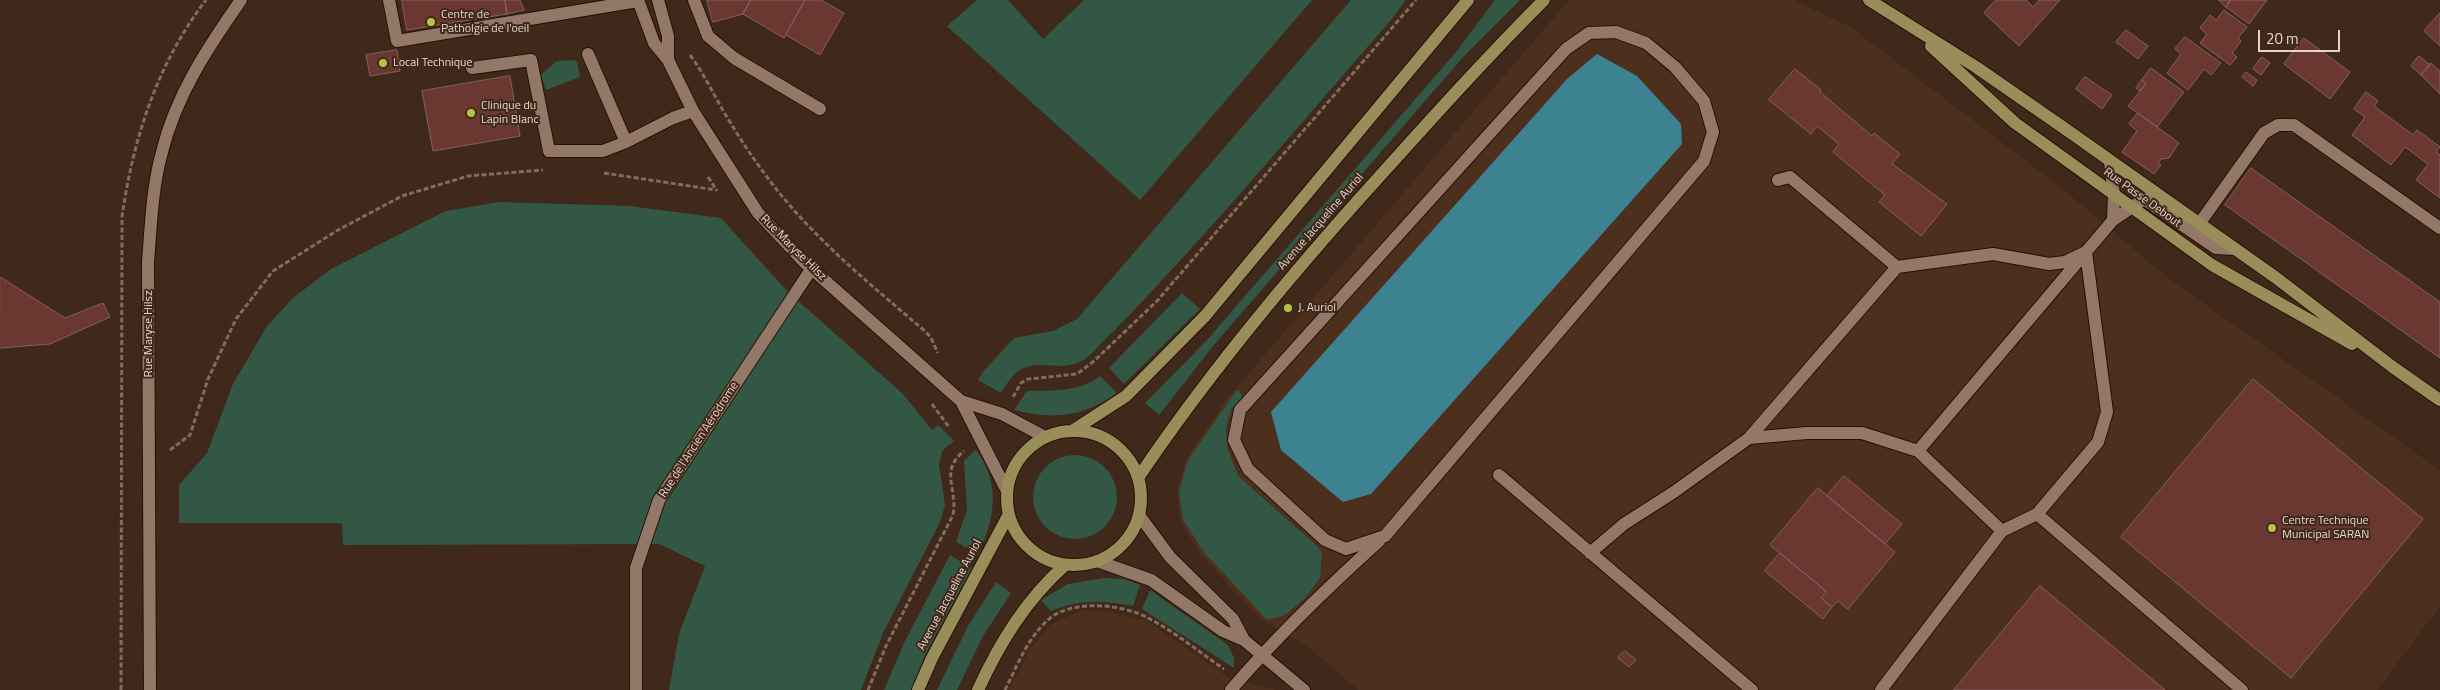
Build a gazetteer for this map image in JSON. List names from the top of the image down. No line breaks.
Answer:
{"streets":{"main road":["Rue Passe Debout","Avenue Jacqueline Auriol"],"street":["Rue Maryse Hilsz","Rue de l'Ancien Aérodrome"]},"crossings":[["Rue Maryse Hilsz","Rue de l'Ancien Aérodrome"]],"places":["Centre de Patholgie de l'oeil","Local Technique","Clinique du Lapin Blanc","J. Auriol","Centre Technique Municipal SARAN"],"scale_bar":"20 m"}
